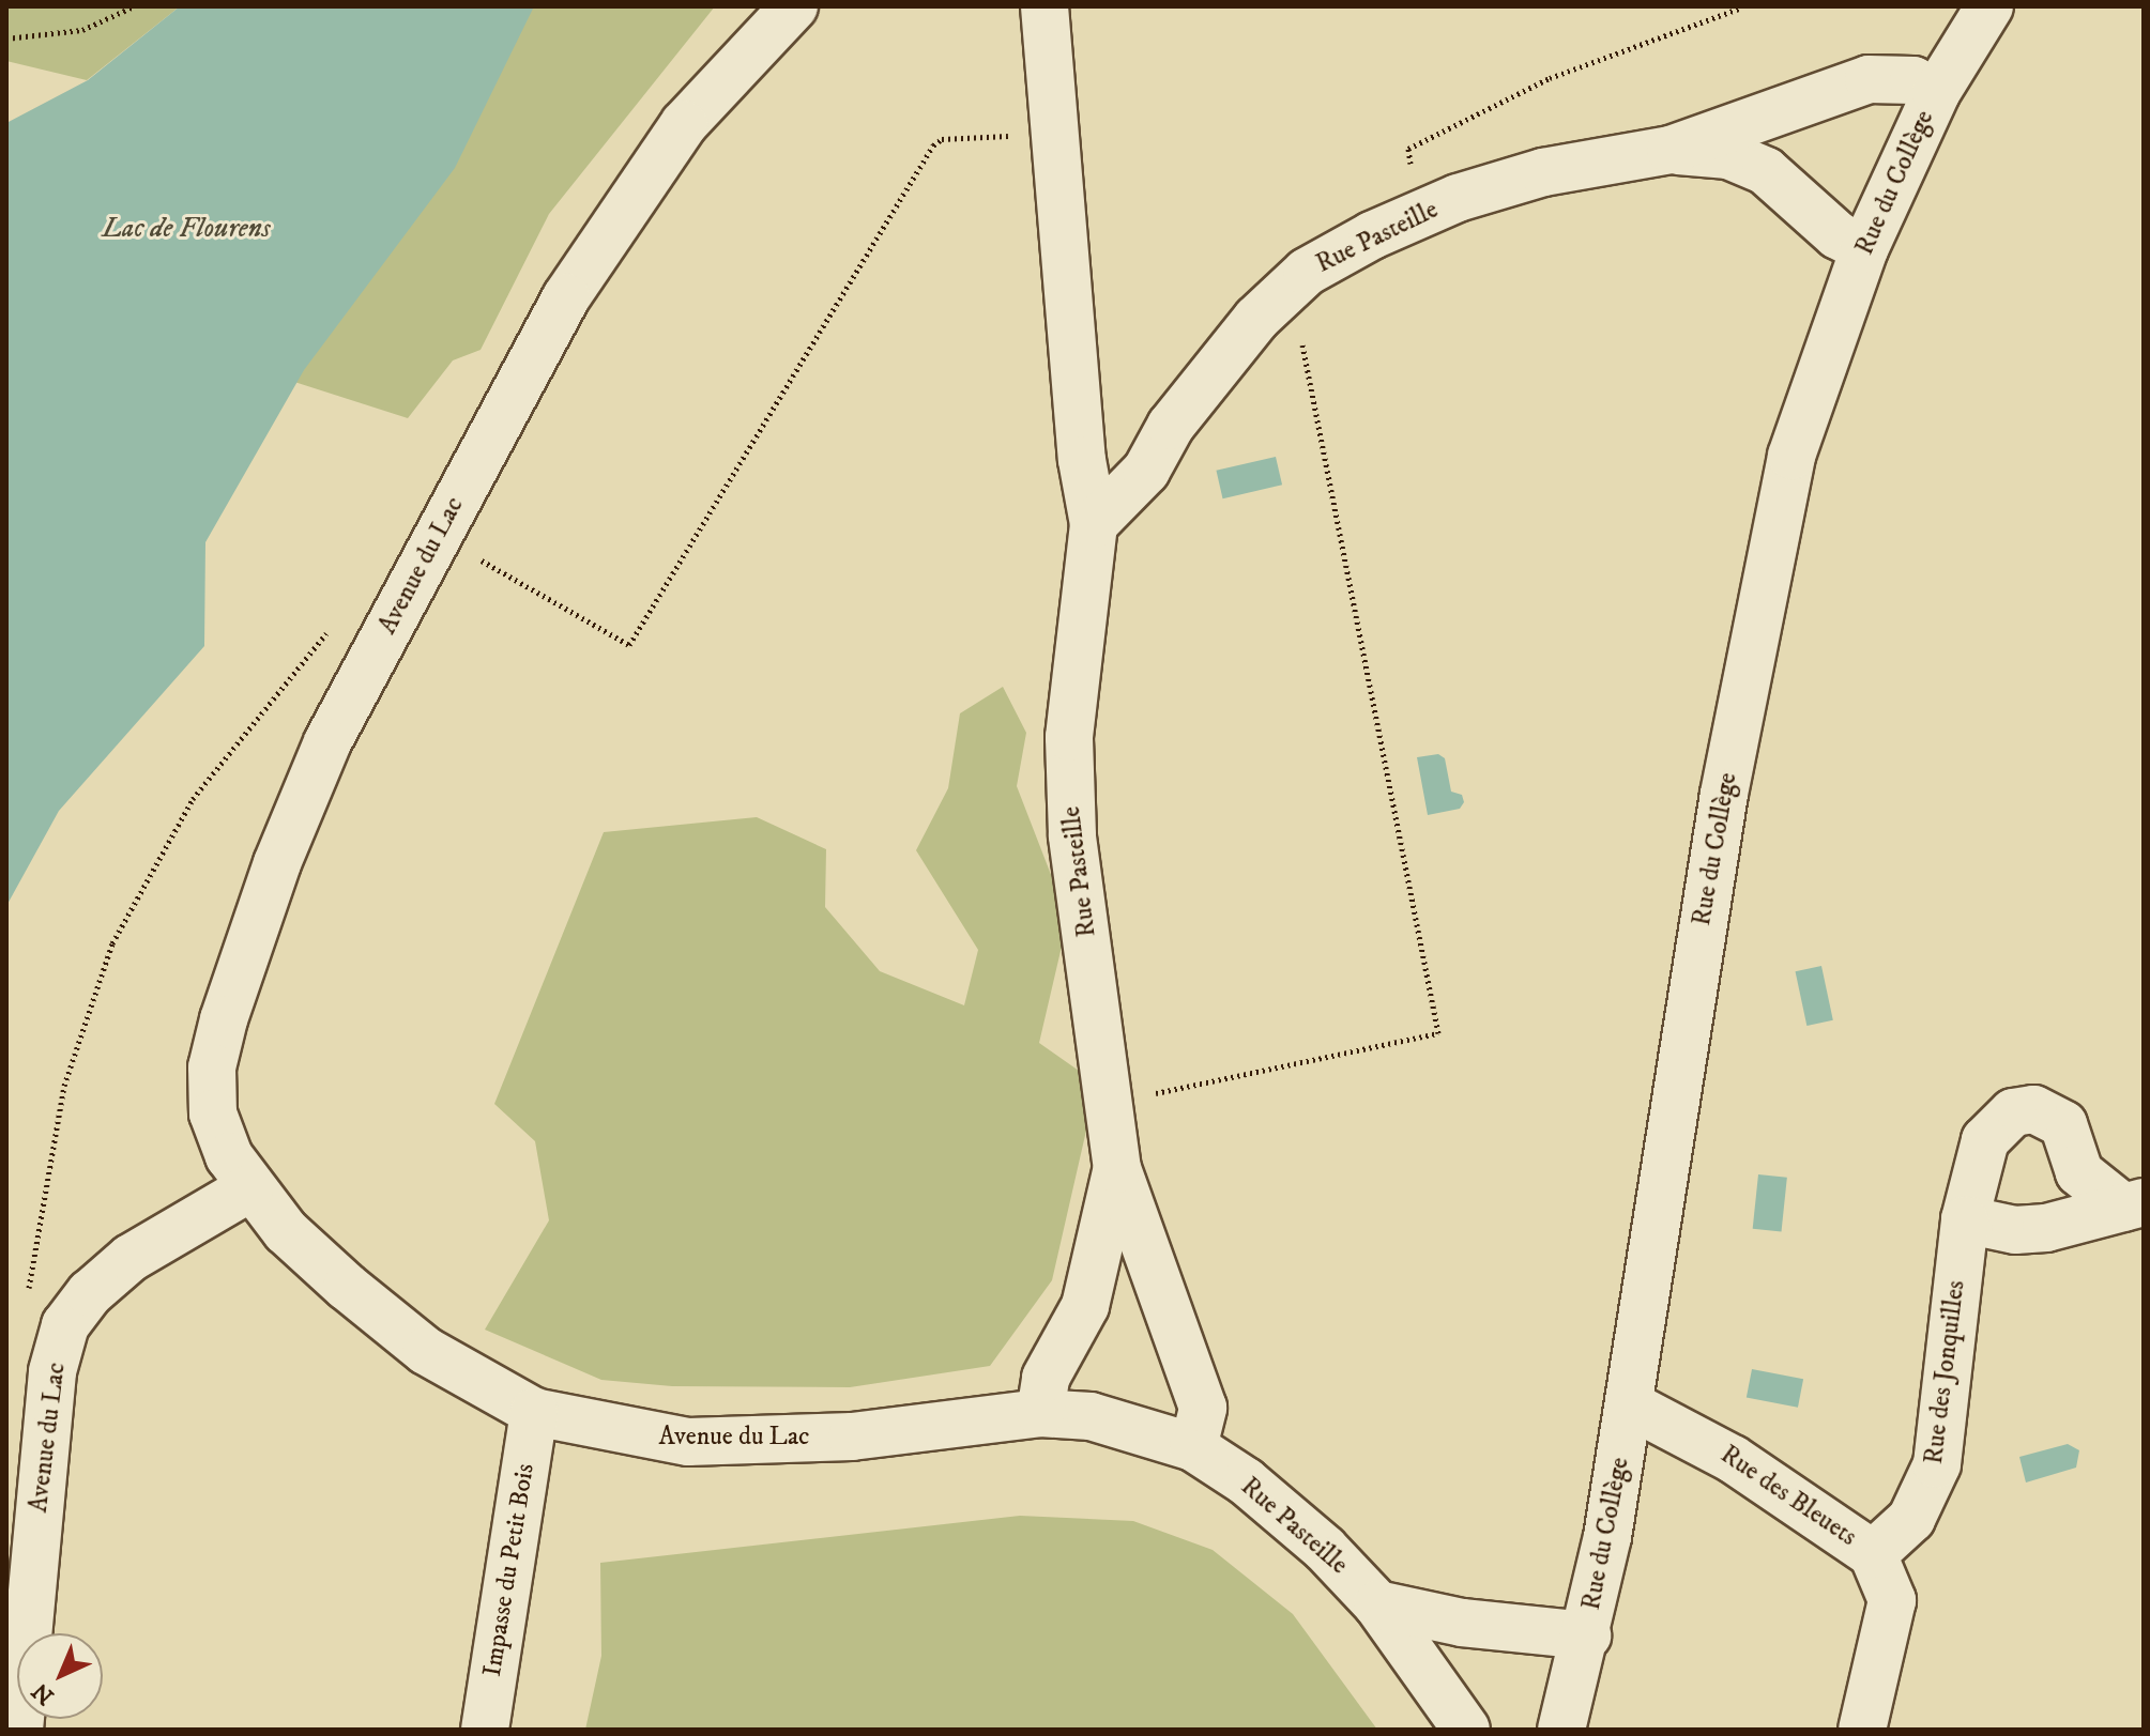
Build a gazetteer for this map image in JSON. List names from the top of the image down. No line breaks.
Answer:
{"streets":{"street":["Rue du Collège","Rue Pasteille","Avenue du Lac","Rue des Jonquilles","Rue des Bleuets","Impasse du Petit Bois"]},"crossings":[["Rue du Collège","Rue Pasteille"],["Rue du Collège","Rue des Bleuets"],["Rue Pasteille","Avenue du Lac"],["Avenue du Lac","Impasse du Petit Bois"],["Rue des Jonquilles","Rue des Bleuets"]],"water":["Lac de Flourens"],"north":"bottom left"}
